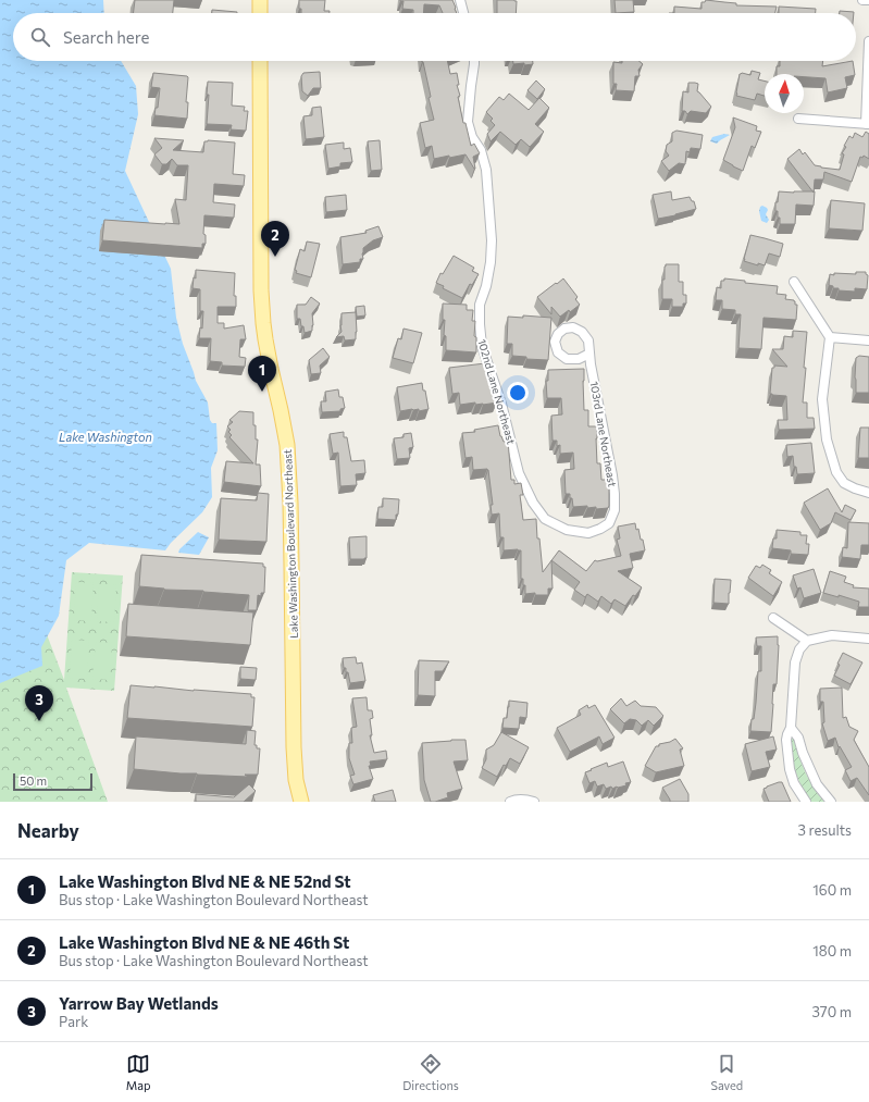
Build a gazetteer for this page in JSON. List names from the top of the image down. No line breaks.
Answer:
{"streets":{"main road":["Lake Washington Boulevard Northeast"],"street":["102nd Lane Northeast","103rd Lane Northeast"]},"crossings":[["102nd Lane Northeast","103rd Lane Northeast"]],"water":["Lake Washington"],"scale_bar":"50 m","north":"top","page":{"search":"Search here","pins":["2","1","3"],"scale":"50 m","heading":["Nearby","3 results"],"list":[{"mark":"1","name":"Lake Washington Blvd NE & NE 52nd St","note":"Bus stop · Lake Washington Boulevard Northeast","value":"160 m"},{"mark":"2","name":"Lake Washington Blvd NE & NE 46th St","note":"Bus stop · Lake Washington Boulevard Northeast","value":"180 m"},{"mark":"3","name":"Yarrow Bay Wetlands","note":"Park","value":"370 m"}],"nav":["Map","Directions","Saved"]}}
